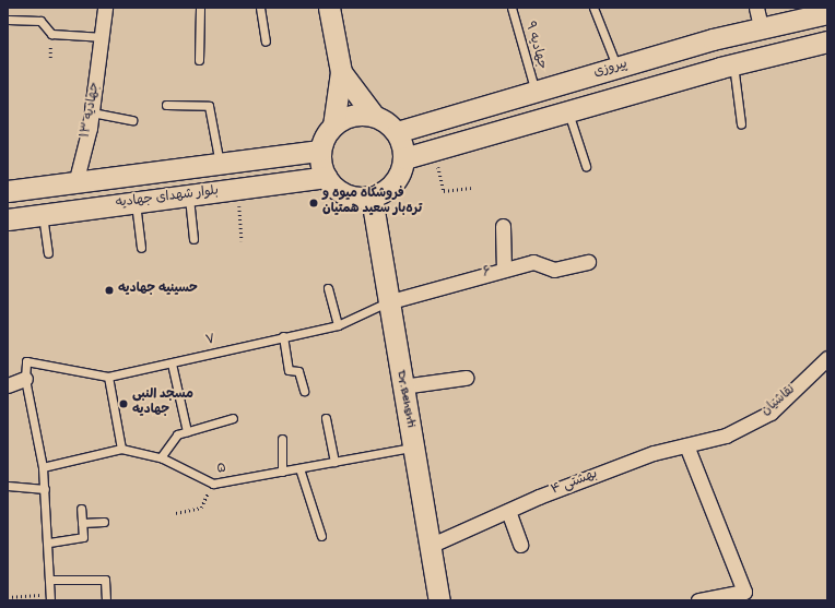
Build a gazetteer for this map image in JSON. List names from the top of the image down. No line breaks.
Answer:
{"streets":{"main road":["پیروزی","بلوار شهدای جهادیه","Dr.Behshti"],"street":["جهادیه ۱۳","۶","نقاشیان","بهشتی ۴"],"lane":["جهادیه ۹","۷","۵"]},"crossings":[["جهادیه ۹","پیروزی"],["پیروزی","بلوار شهدای جهادیه"],["پیروزی","Dr.Behshti"],["جهادیه ۱۳","بلوار شهدای جهادیه"],["بلوار شهدای جهادیه","Dr.Behshti"],["۶","۷"],["۶","Dr.Behshti"],["۷","Dr.Behshti"],["Dr.Behshti","۵"],["Dr.Behshti","بهشتی ۴"],["نقاشیان","بهشتی ۴"]],"places":["فروشگاه میوه و تره‌بار سعید همتیان","حسینیه جهادیه","مسجد النبی جهادیه"]}
